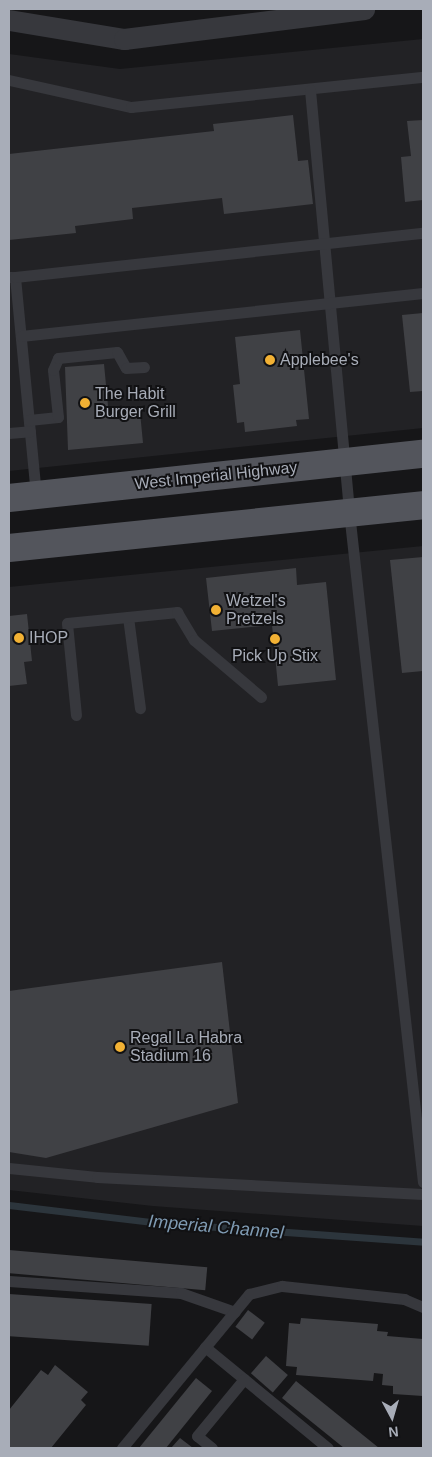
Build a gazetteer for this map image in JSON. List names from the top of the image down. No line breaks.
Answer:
{"streets":{"main road":["West Imperial Highway"]},"water":["Imperial Channel"],"places":["Applebee's","The Habit Burger Grill","Wetzel's Pretzels","IHOP","Pick Up Stix","Regal La Habra Stadium 16"],"north":"bottom"}
